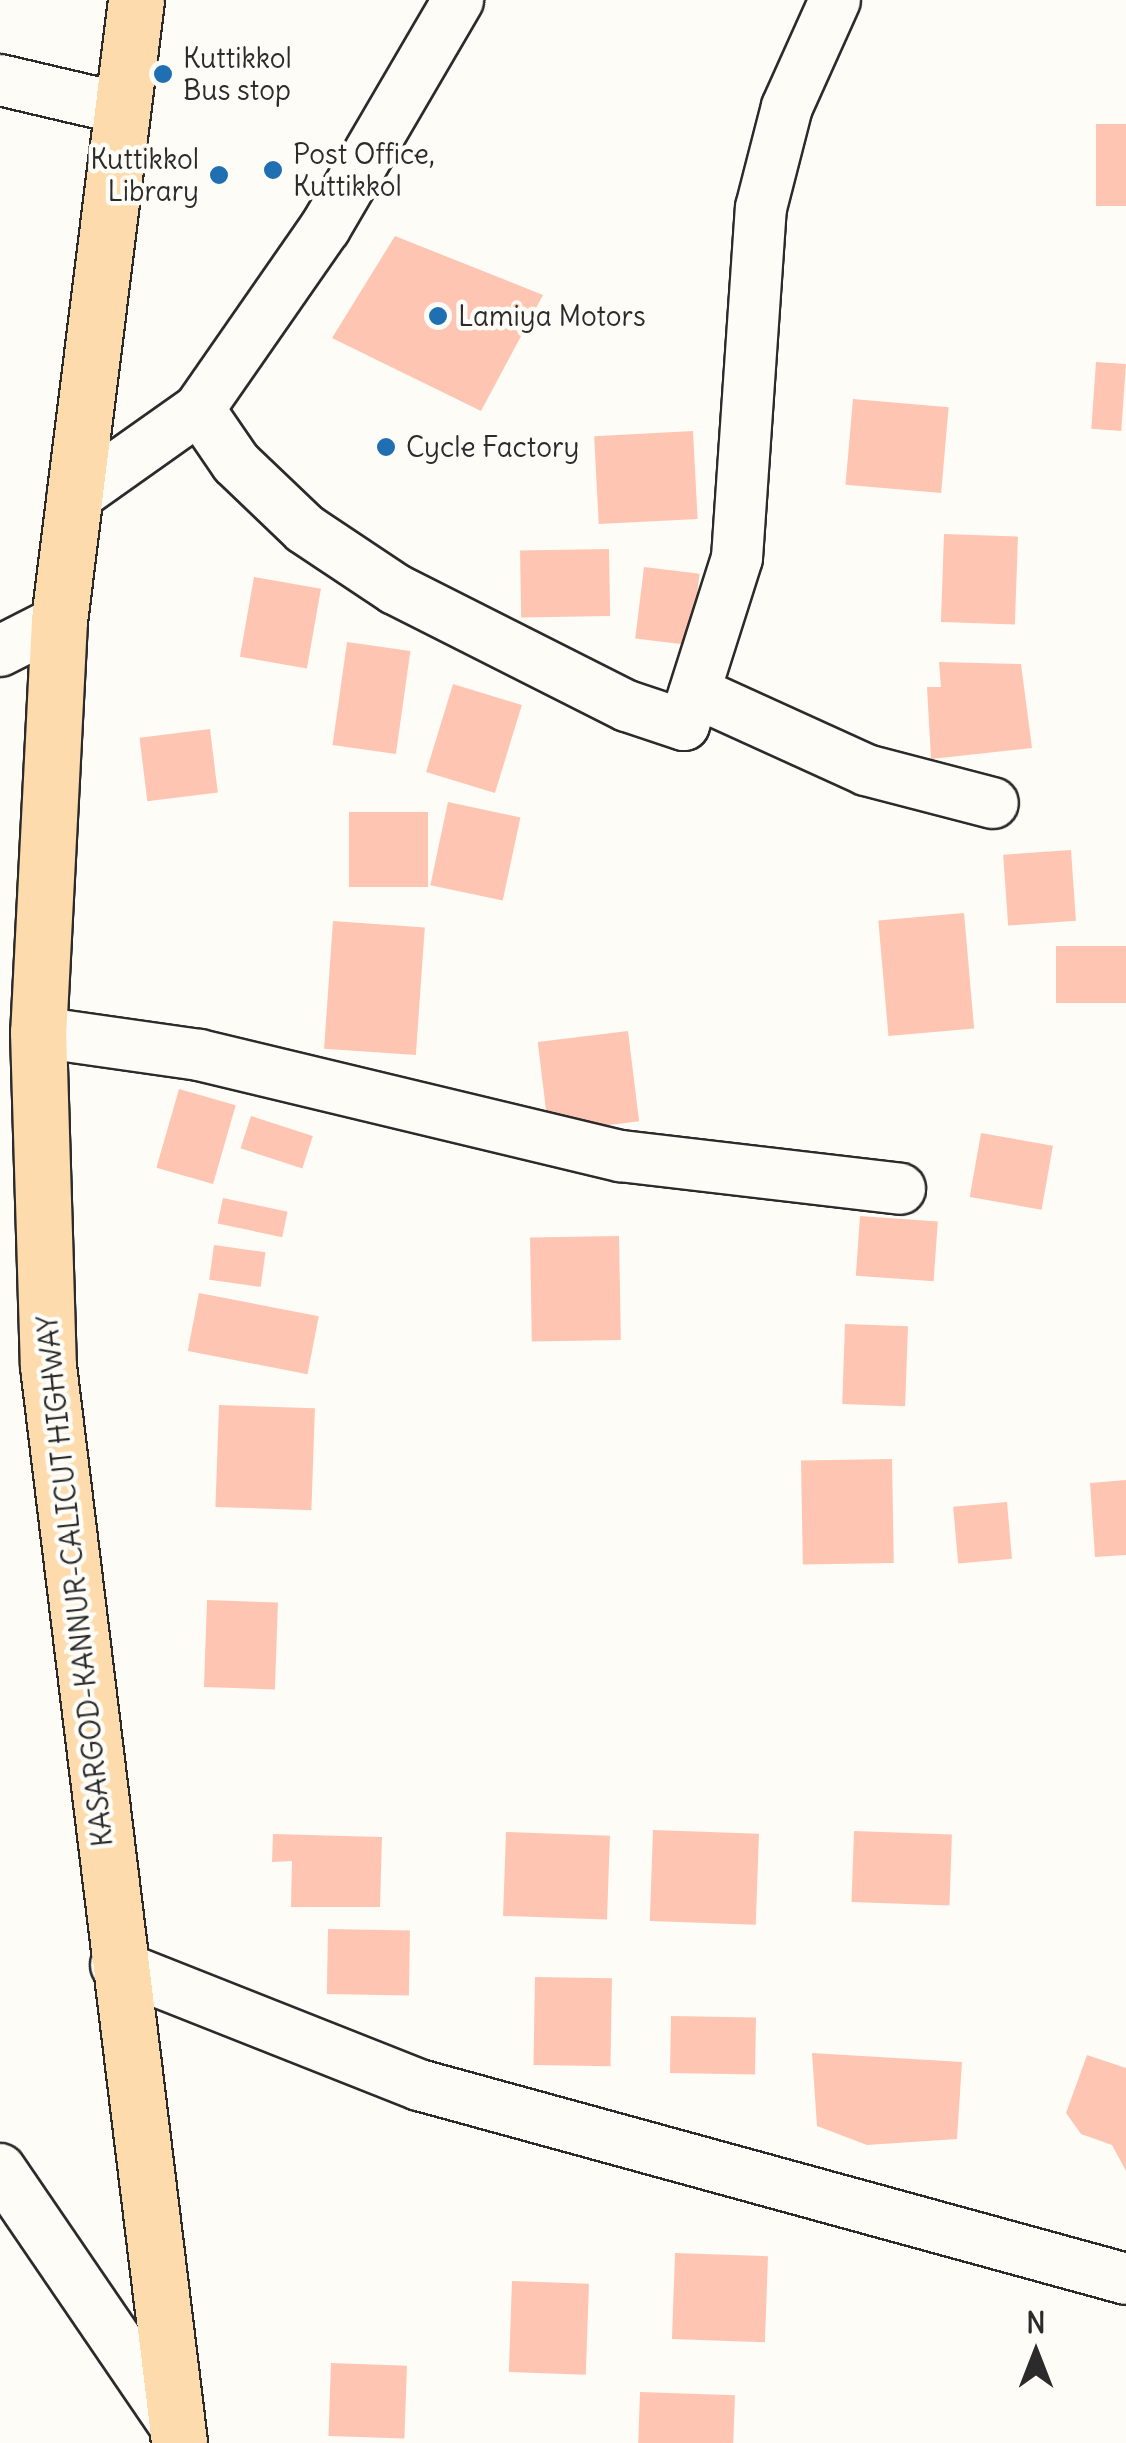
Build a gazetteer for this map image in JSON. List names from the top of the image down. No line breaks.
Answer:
{"streets":{"highway":["KASARGOD-KANNUR-CALICUT HIGHWAY"]},"places":["Kuttikkol Bus stop","Post Office, Kuttikkol","Kuttikkol Library","Lamiya Motors","Cycle Factory"],"north":"top"}
